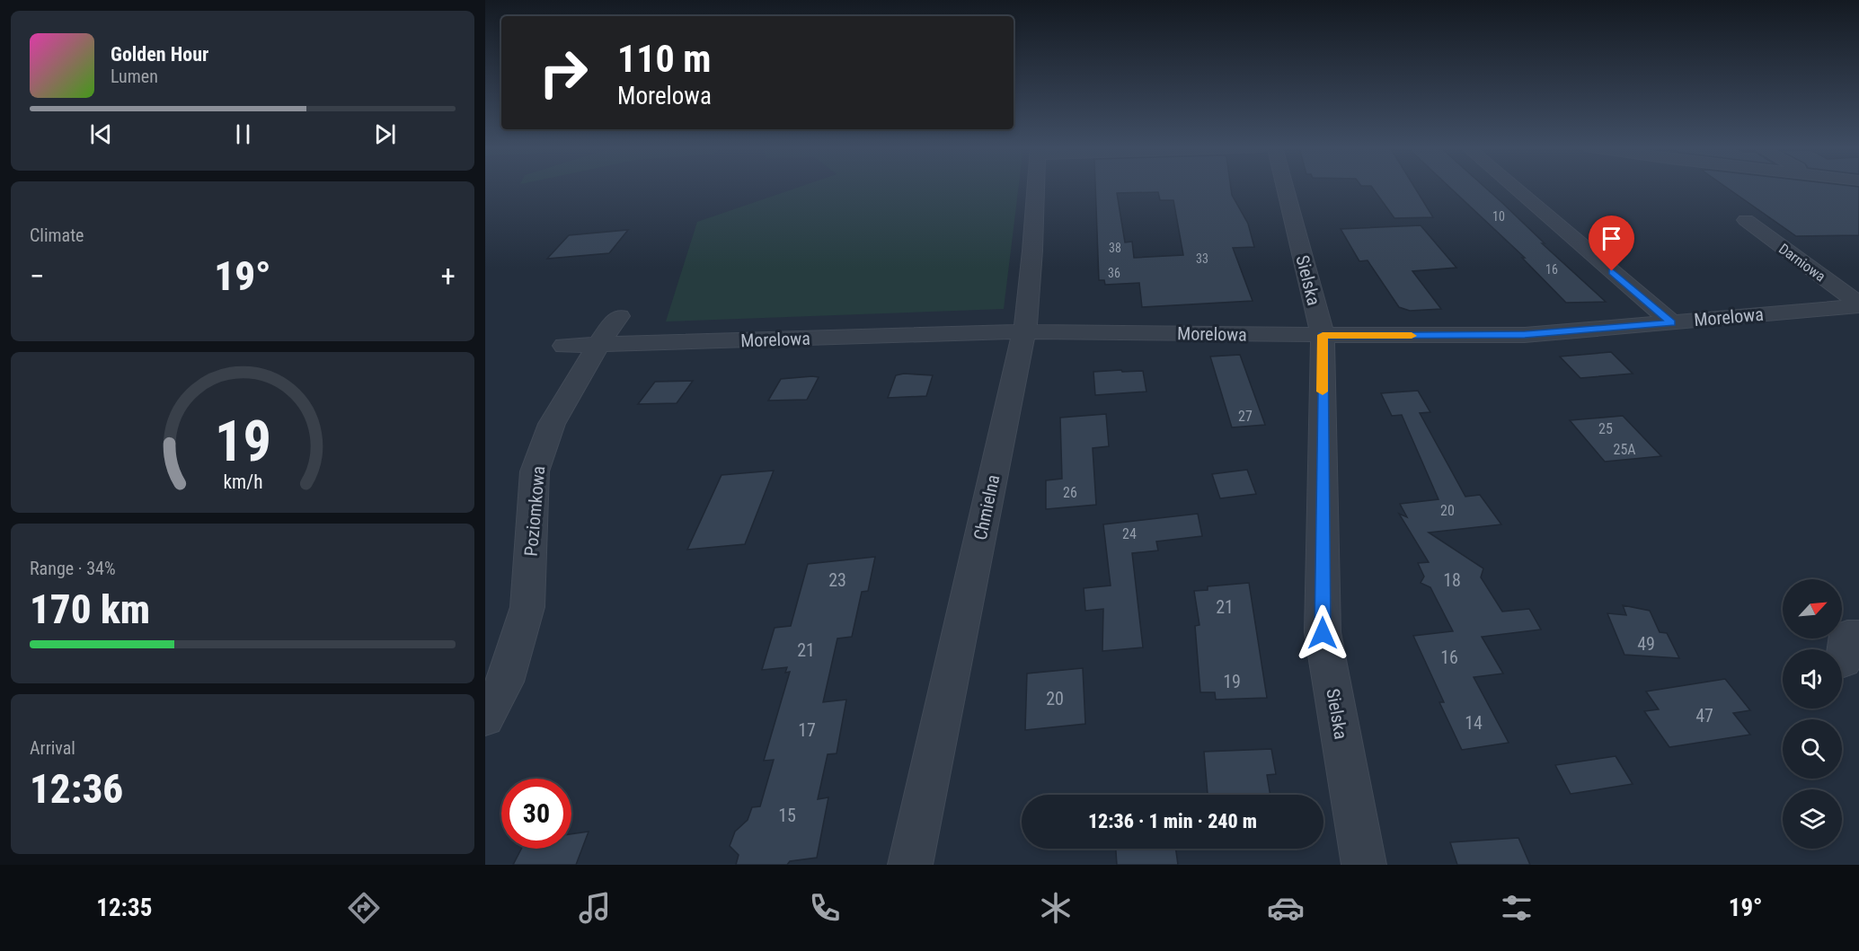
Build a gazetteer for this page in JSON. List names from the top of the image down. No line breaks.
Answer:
{"streets":{"street":["Darniowa","Sielska","Morelowa","Chmielna","Poziomkowa"]},"crossings":[["Darniowa","Morelowa"],["Sielska","Morelowa"],["Morelowa","Chmielna"],["Morelowa","Poziomkowa"]],"house_numbers":["10","38","33","16","36","27","25","25A","26","20","24","23","18","21","49","21","16","19","20","47","14","17","15"],"north":"top right","page":{"turn":["110 m","Morelowa"],"song":["Golden Hour","Lumen"],"tile":["Climate",["Range · 34%","170 km"],["Arrival","12:36"]],"heat":["−","19°","+"],"limit":"30","trip":"12:36 · 1 min · 240 m","tabs":["12:35","19°"],"gauge":["19","km/h"]}}
